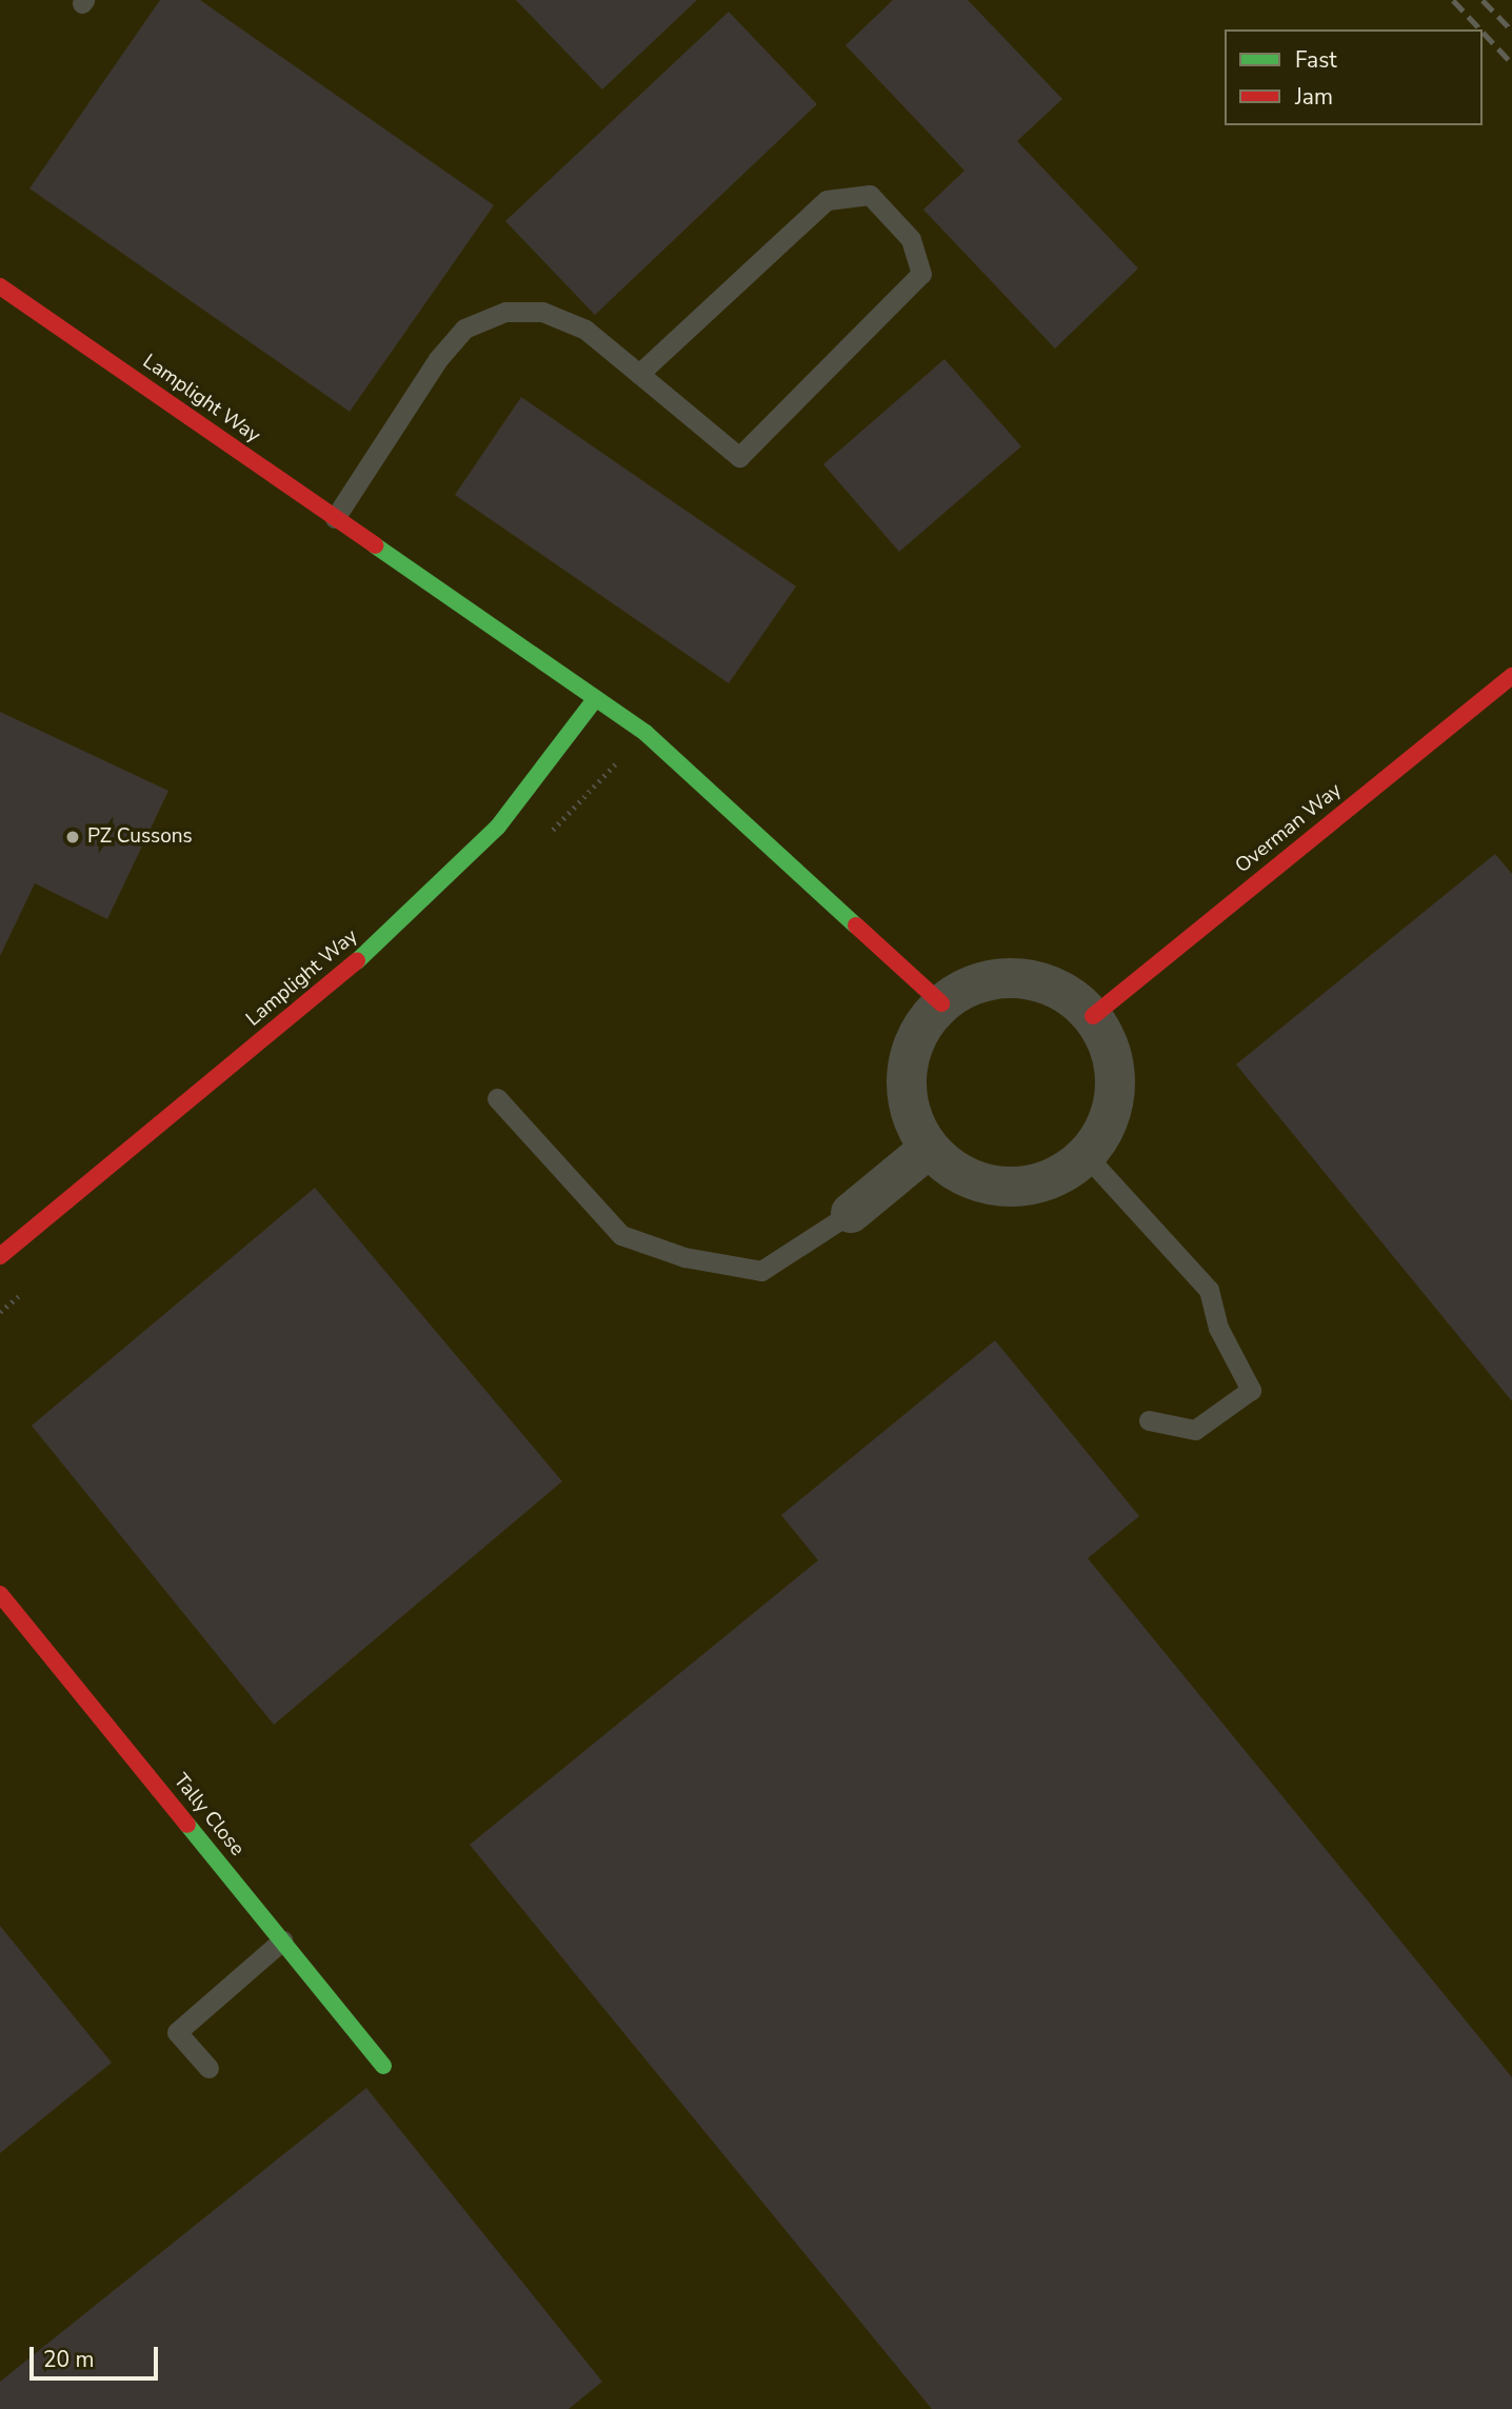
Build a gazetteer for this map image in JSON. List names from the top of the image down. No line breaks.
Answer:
{"streets":{"street":["Lamplight Way","Overman Way","Tally Close"]},"crossings":[["Lamplight Way","Overman Way"]],"places":["PZ Cussons"],"legend":["Fast","Jam"],"scale_bar":"20 m"}
